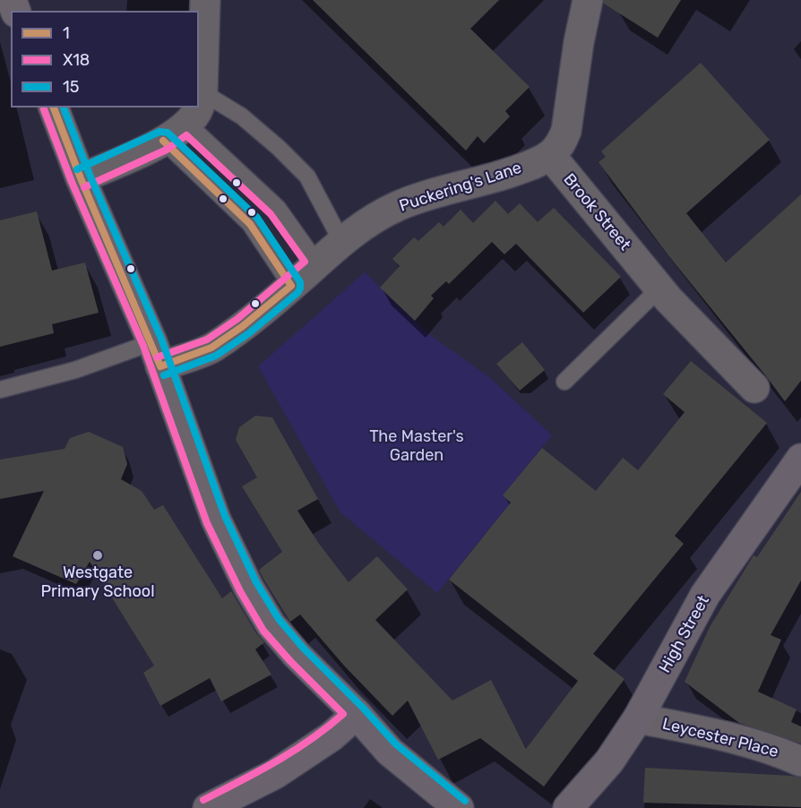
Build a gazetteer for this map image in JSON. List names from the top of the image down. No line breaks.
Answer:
{"streets":{"main road":["High Street"],"street":["Puckering's Lane","Brook Street","Leycester Place"]},"crossings":[["Puckering's Lane","Brook Street"],["High Street","Leycester Place"]],"parks":["The Master's Garden"],"places":["Westgate Primary School"],"lines":["transit line 1","transit line 15","transit line X18"],"legend":["1","X18","15"]}
